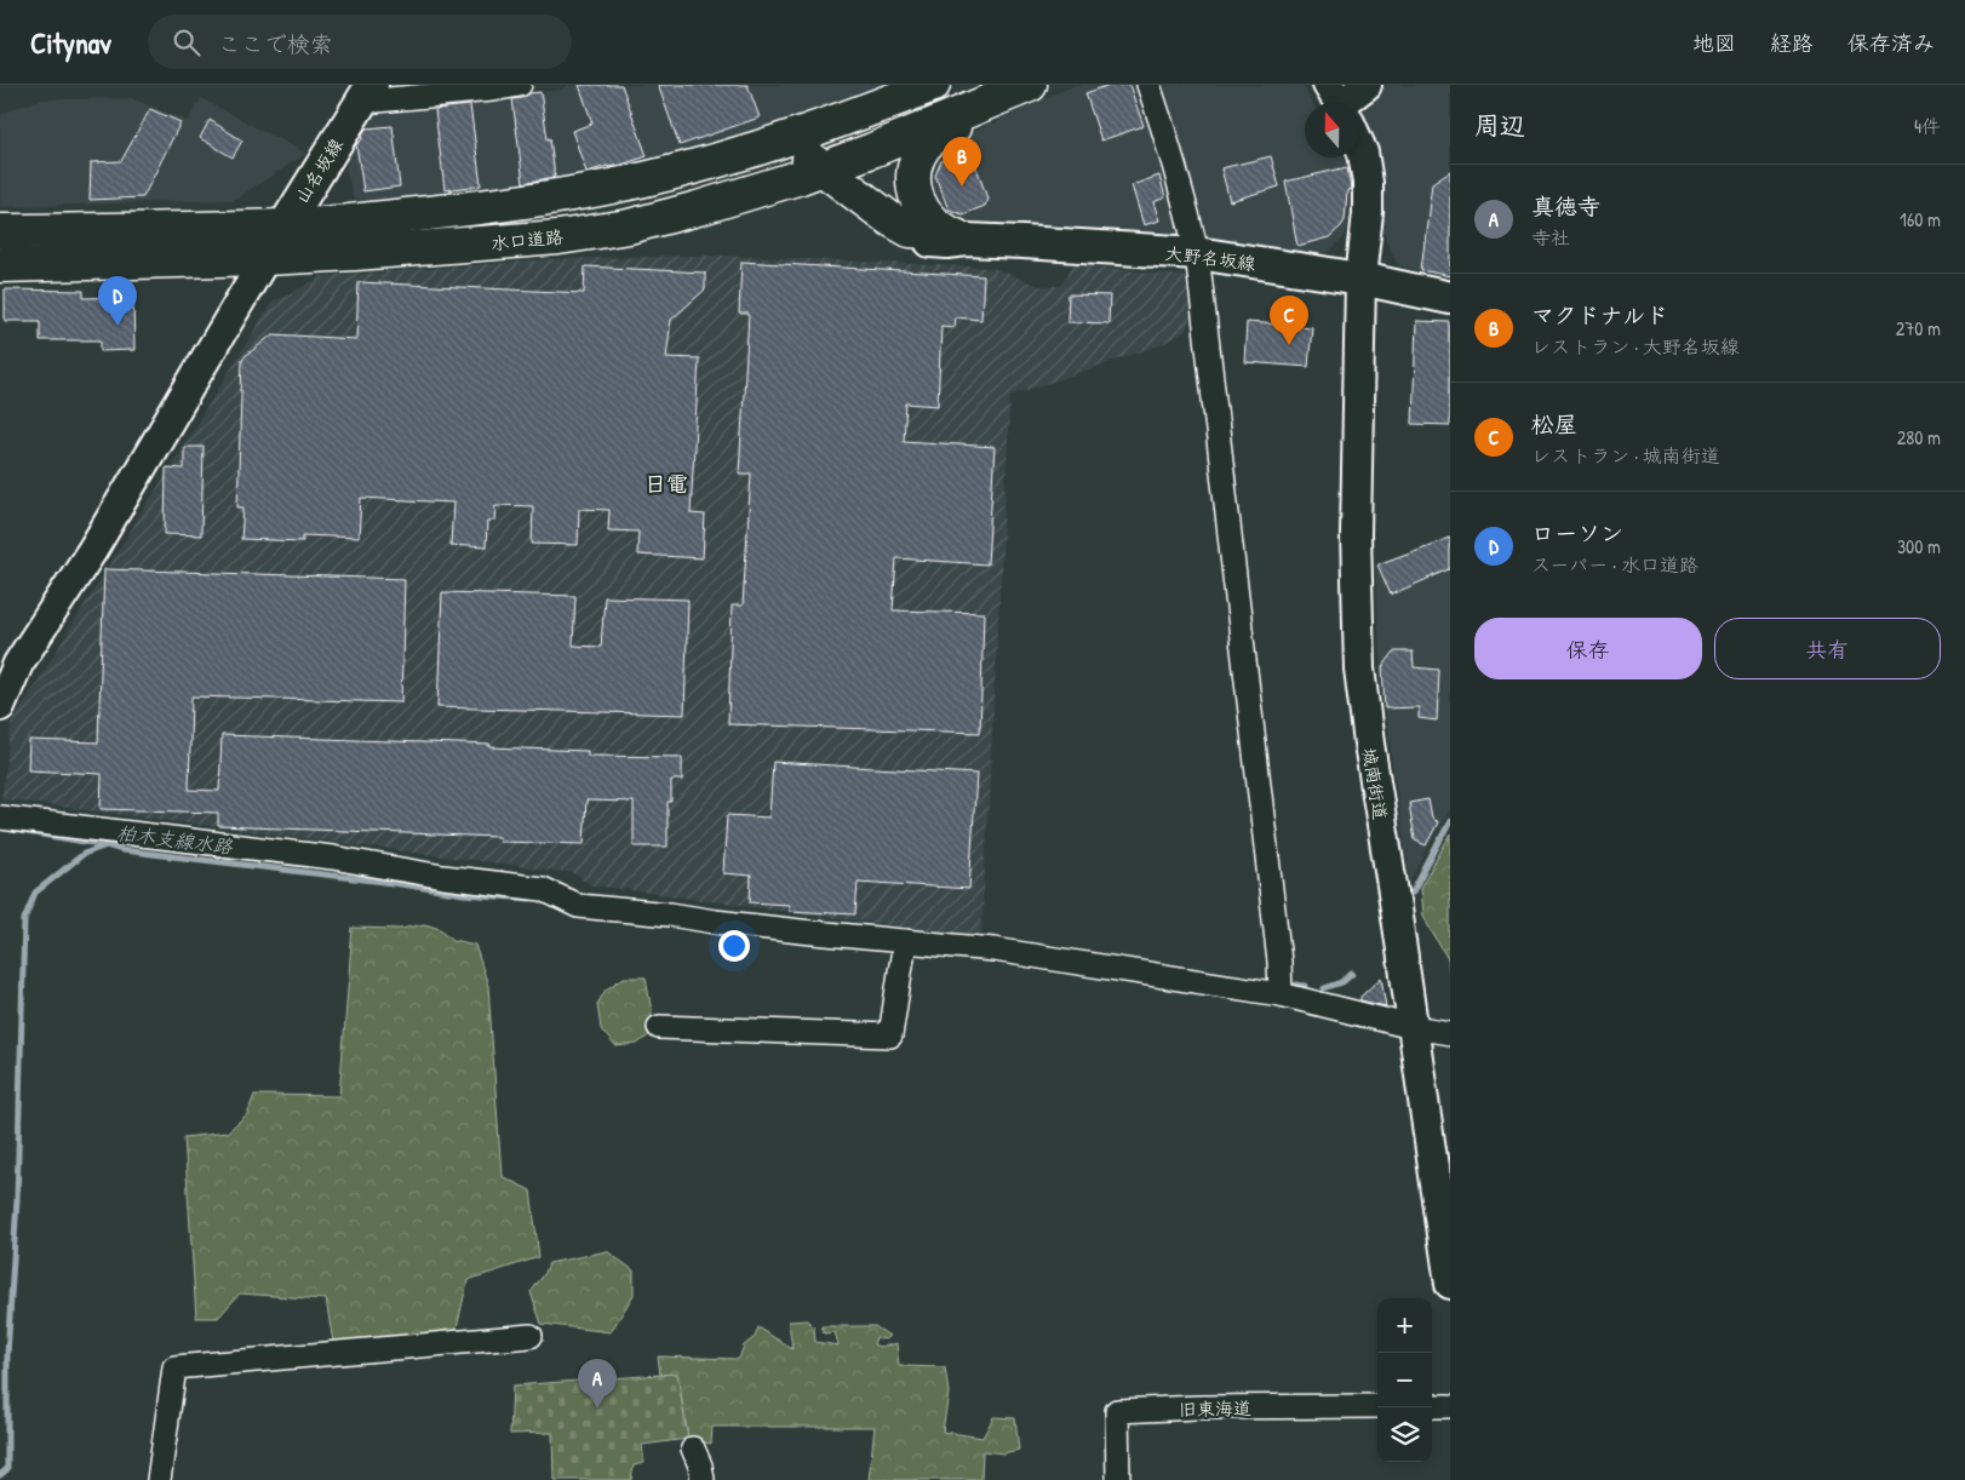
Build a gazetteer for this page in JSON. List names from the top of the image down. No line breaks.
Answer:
{"streets":{"highway":["水口道路"],"main road":["山名坂線","大野名坂線"],"street":["城南街道","旧東海道"]},"crossings":[["山名坂線","水口道路"],["大野名坂線","城南街道"]],"districts":["日電"],"water":["柏木支線水路"],"north":"top","page":{"header":"Citynav","search":"ここで検索","nav":["地図","経路","保存済み"],"heading":["周辺","4件"],"pins":["B","D","C","A"],"list":[{"mark":"A","name":"真徳寺","note":"寺社","value":"160 m"},{"mark":"B","name":"マクドナルド","note":"レストラン · 大野名坂線","value":"270 m"},{"mark":"C","name":"松屋","note":"レストラン · 城南街道","value":"280 m"},{"mark":"D","name":"ローソン","note":"スーパー · 水口道路","value":"300 m"}],"buttons":["保存","共有"],"map_buttons":["+","−"]}}
